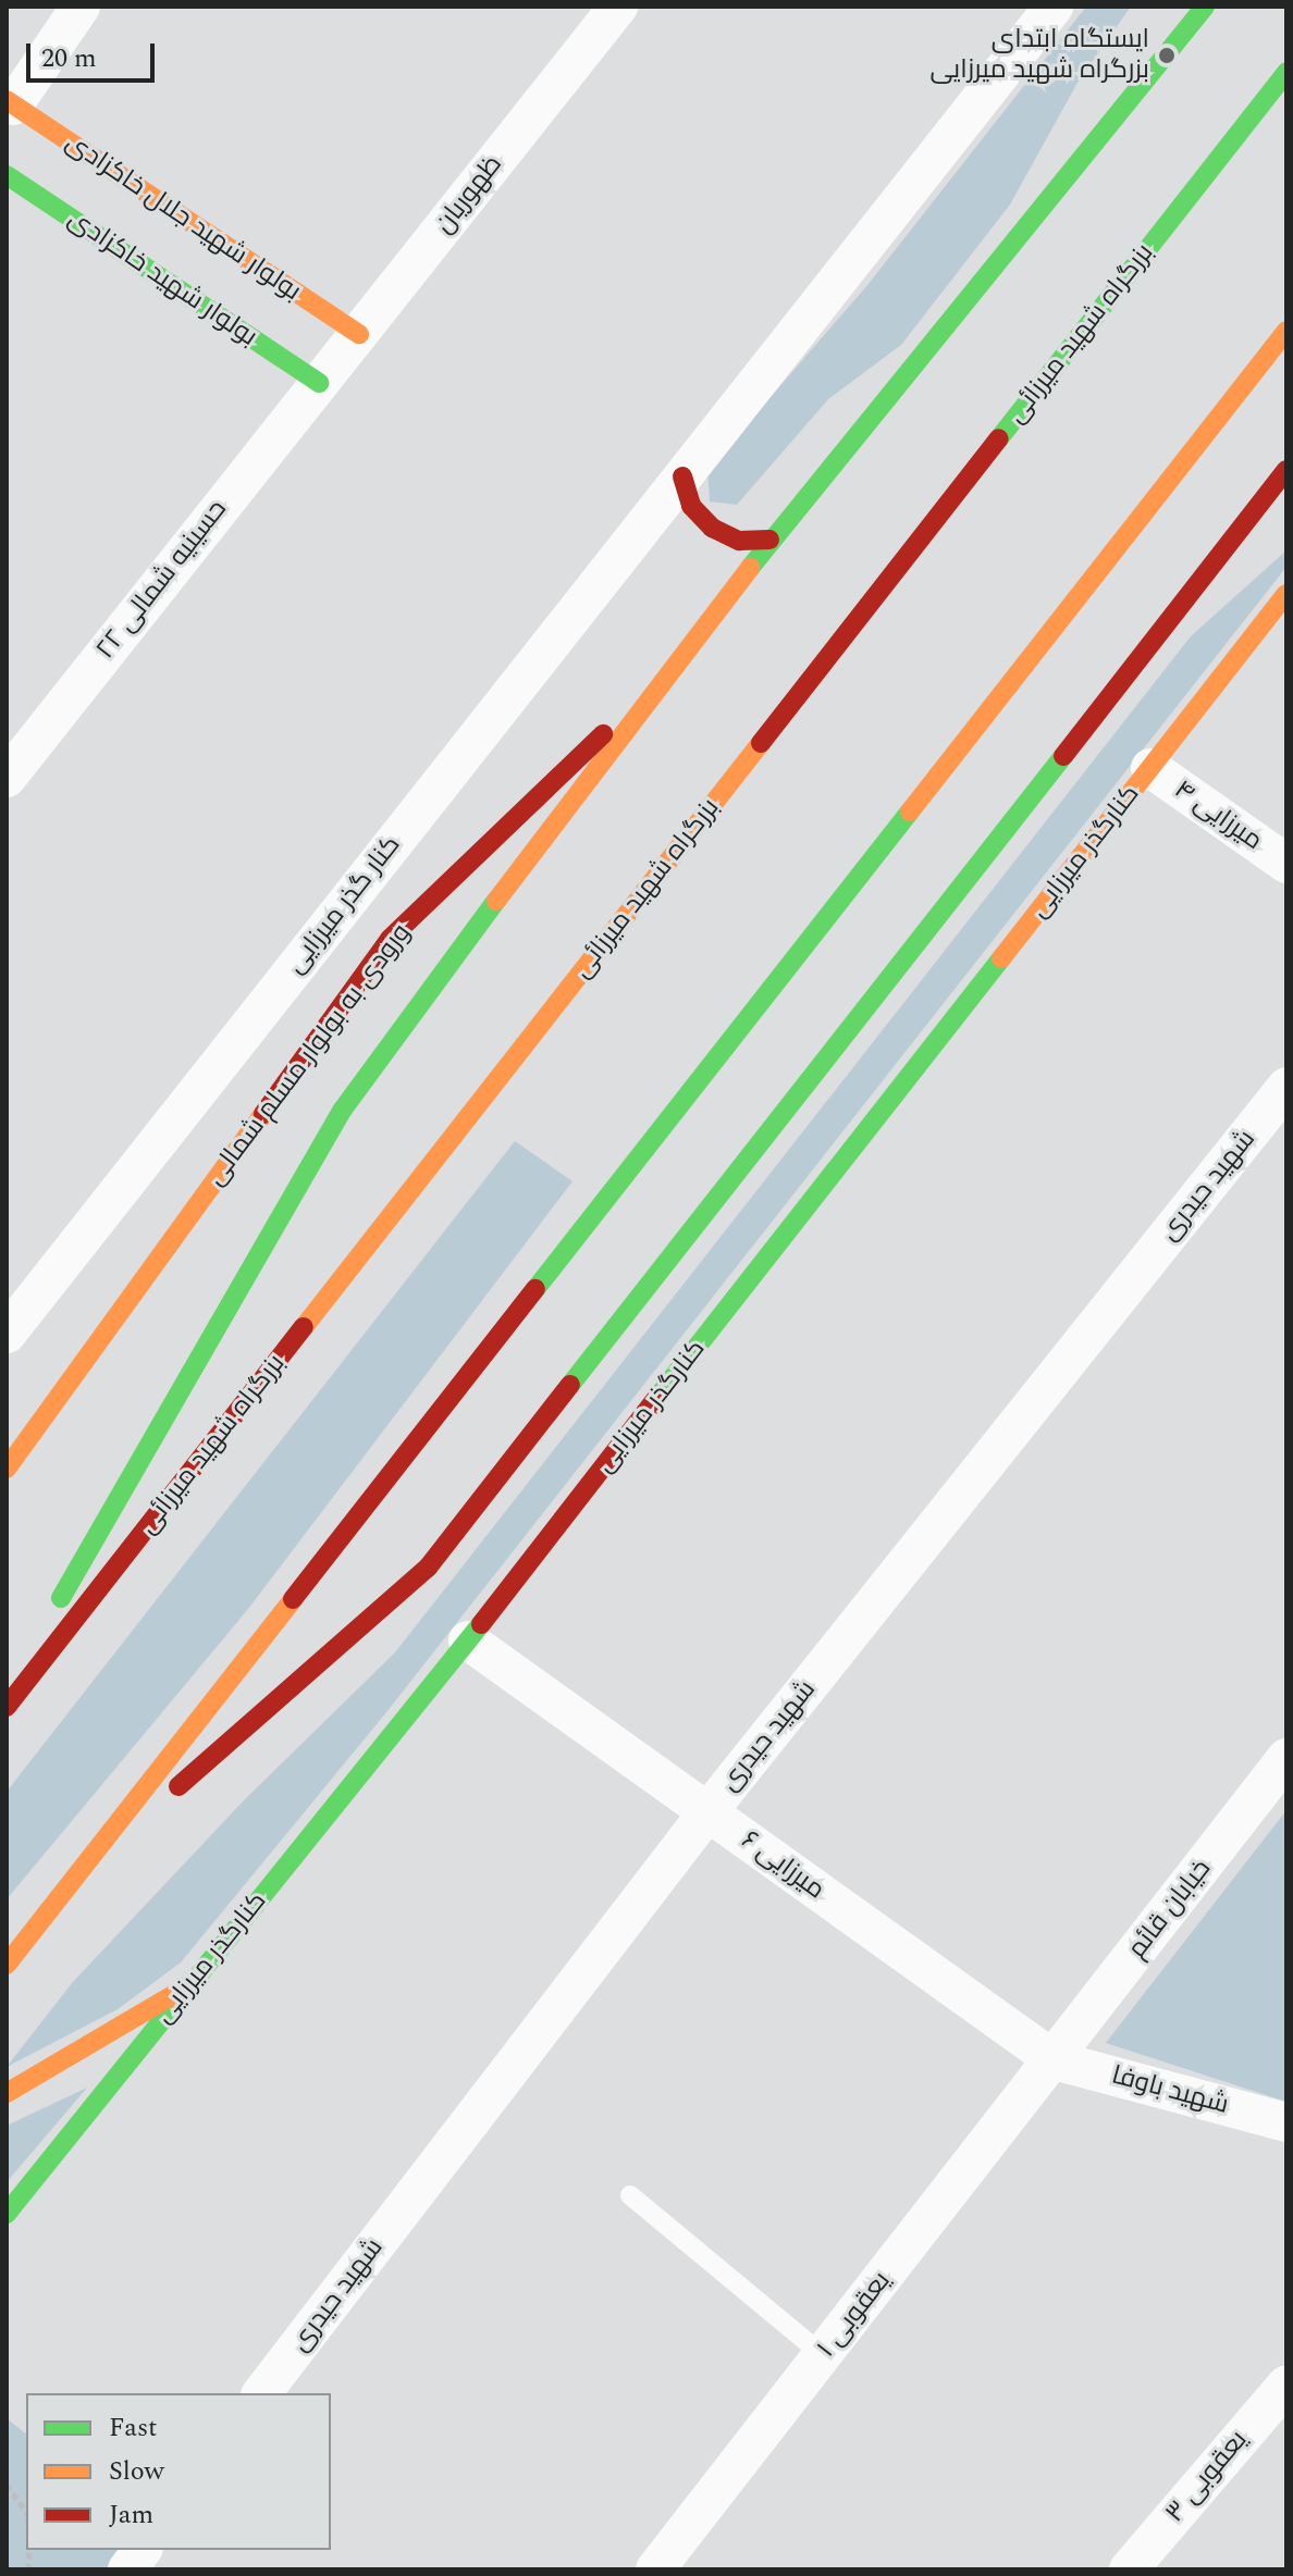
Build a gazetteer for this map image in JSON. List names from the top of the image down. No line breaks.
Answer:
{"streets":{"main road":["بولوار شهید جلال خاکزادی","بولوار شهید خاکزادی","بزرگراه شهید میرزائی","کنارگذر میرزایی","ورودی به بولوار مسلم شمالی"],"street":["ظهوریان","حسینیه شمالی ۲۲","میرزایی ۴","کنار گذر میرزایی","شهید حیدری","میرزایی ۶","خیابان قائم","شهید باوفا","یعقوبی ۱","یعقوبی ۳"]},"crossings":[["ظهوریان","بولوار شهید جلال خاکزادی"],["ظهوریان","بولوار شهید خاکزادی"],["ظهوریان","حسینیه شمالی ۲۲"],["بولوار شهید خاکزادی","حسینیه شمالی ۲۲"],["میرزایی ۴","کنارگذر میرزایی"],["کنارگذر میرزایی","میرزایی ۶"],["شهید حیدری","میرزایی ۶"],["میرزایی ۶","خیابان قائم"],["میرزایی ۶","شهید باوفا"],["میرزایی ۶","یعقوبی ۱"],["خیابان قائم","شهید باوفا"],["خیابان قائم","یعقوبی ۱"],["شهید باوفا","یعقوبی ۱"]],"places":["ایستگاه ابتدای بزرگراه شهید میرزایی"],"legend":["Fast","Slow","Jam"],"scale_bar":"20 m"}
